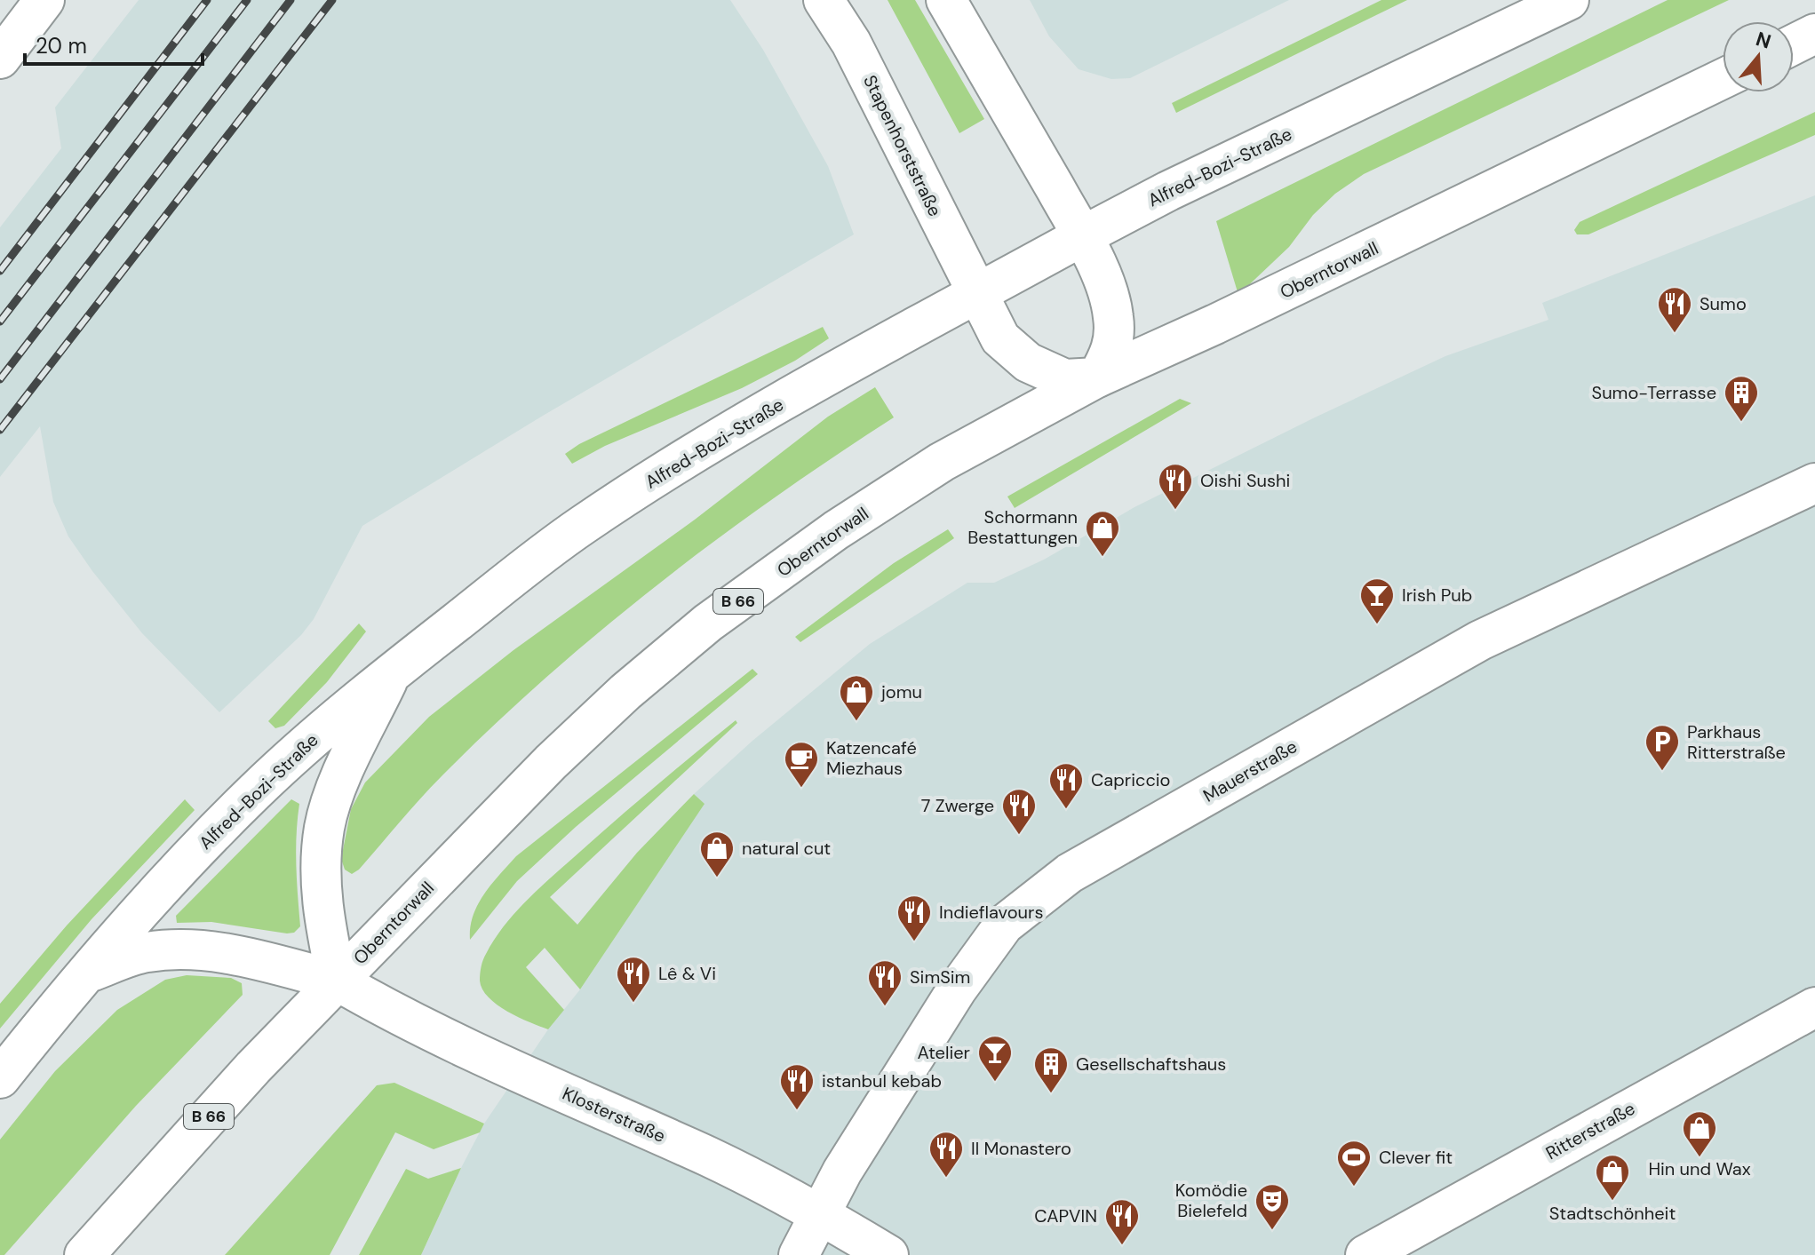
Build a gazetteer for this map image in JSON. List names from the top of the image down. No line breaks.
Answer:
{"streets":{"main road":["Stapenhorststraße","Alfred-Bozi-Straße","Oberntorwall","B 66","Mauerstraße","Klosterstraße","Ritterstraße"]},"crossings":[["Stapenhorststraße","Alfred-Bozi-Straße"],["Stapenhorststraße","Oberntorwall"],["Alfred-Bozi-Straße","Klosterstraße"],["Oberntorwall","Klosterstraße"],["Mauerstraße","Klosterstraße"]],"places":{"restaurant":["Sumo","Oishi Sushi","Capriccio","7 Zwerge","Indieflavours","Lê & Vi","SimSim","istanbul kebab","Il Monastero","CAPVIN"],"building":["Sumo-Terrasse","Gesellschaftshaus"],"shop":["Schormann Bestattungen","jomu","natural cut","Hin und Wax","Stadtschönheit"],"bar":["Irish Pub","Atelier"],"parking":["Parkhaus Ritterstraße"],"cafe":["Katzencafé Miezhaus"],"sports":["Clever fit"],"theatre":["Komödie Bielefeld"]},"scale_bar":"20 m","north":"top"}
